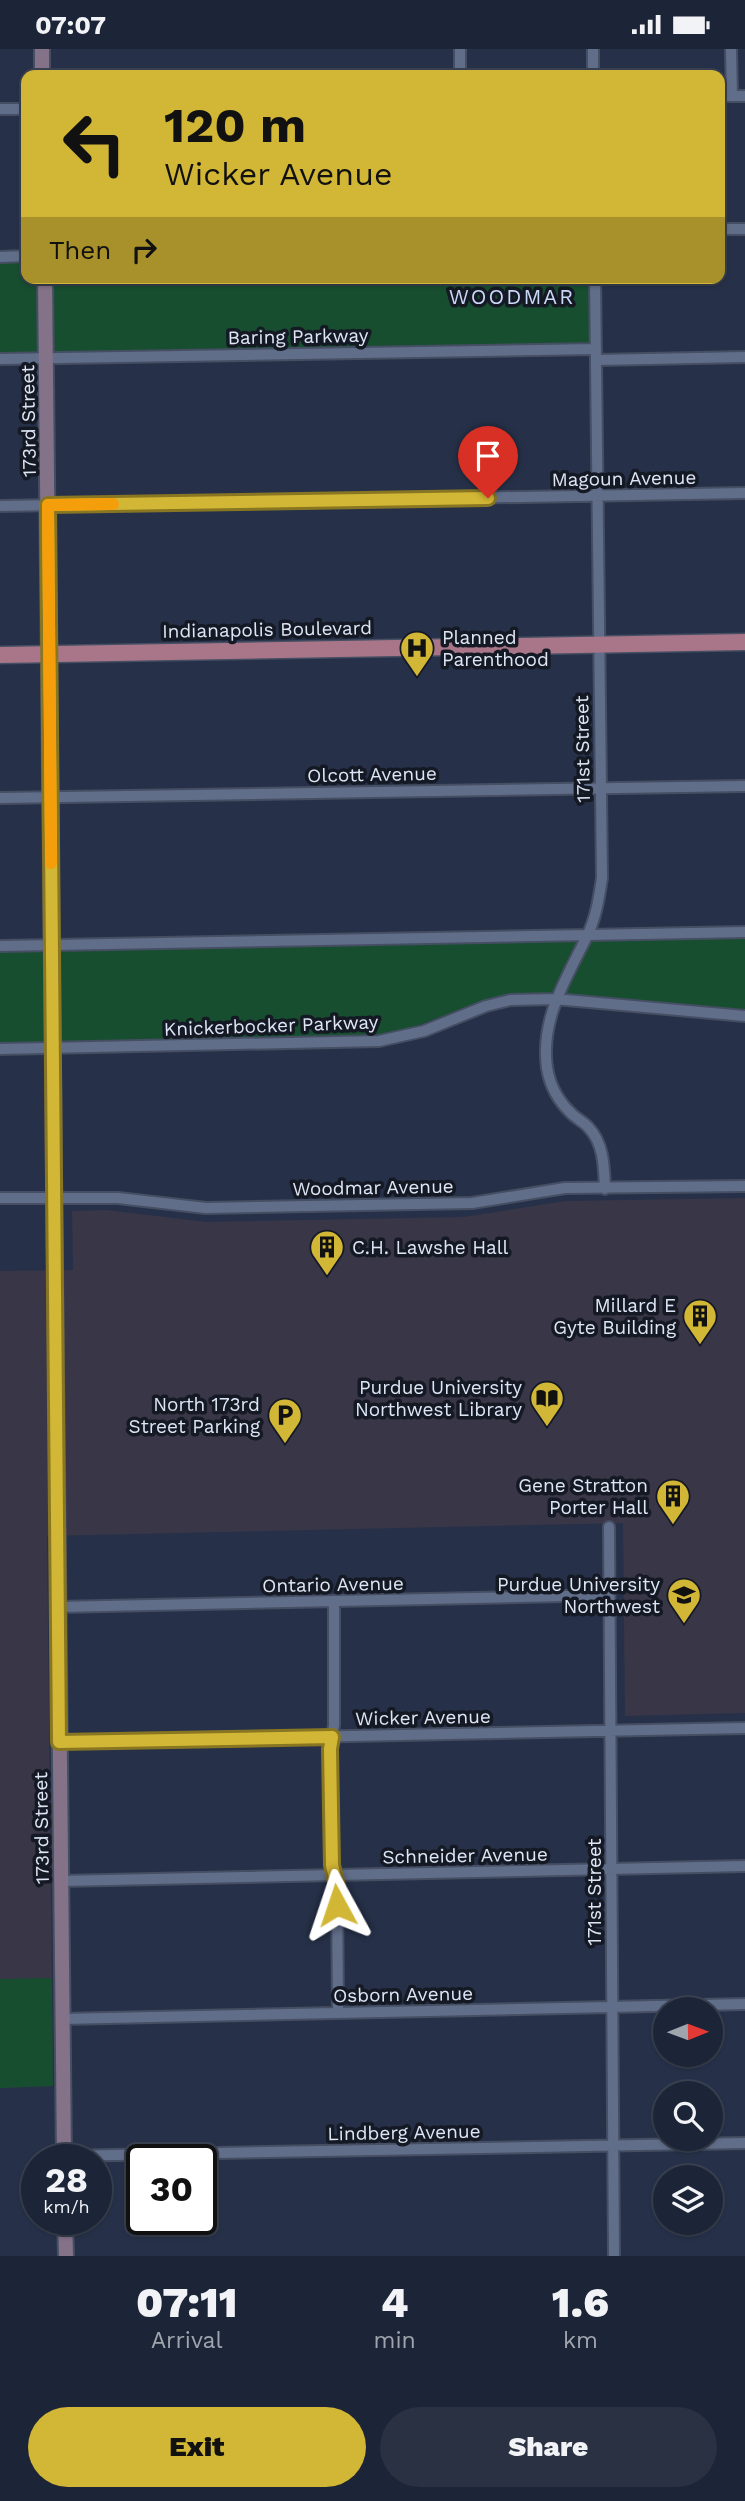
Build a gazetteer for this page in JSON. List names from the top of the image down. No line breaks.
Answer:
{"streets":{"main road":["Indianapolis Boulevard"],"street":["Baring Parkway","173rd Street","Magoun Avenue","171st Street","Olcott Avenue","Knickerbocker Parkway","Woodmar Avenue","Ontario Avenue","Wicker Avenue","Schneider Avenue","Osborn Avenue","Lindberg Avenue"]},"crossings":[["Baring Parkway","173rd Street"],["Baring Parkway","171st Street"],["173rd Street","Magoun Avenue"],["173rd Street","Indianapolis Boulevard"],["173rd Street","Olcott Avenue"],["173rd Street","Knickerbocker Parkway"],["173rd Street","Woodmar Avenue"],["173rd Street","Ontario Avenue"],["173rd Street","Wicker Avenue"],["173rd Street","Schneider Avenue"],["173rd Street","Osborn Avenue"],["Magoun Avenue","171st Street"],["Indianapolis Boulevard","171st Street"],["171st Street","Olcott Avenue"],["171st Street","Knickerbocker Parkway"],["171st Street","Woodmar Avenue"],["171st Street","Ontario Avenue"],["171st Street","Wicker Avenue"],["171st Street","Schneider Avenue"],["171st Street","Osborn Avenue"],["171st Street","Lindberg Avenue"]],"districts":["WOODMAR"],"places":{"hospital":["Planned Parenthood"],"building":["C.H. Lawshe Hall","Millard E Gyte Building","Gene Stratton Porter Hall"],"library":["Purdue University Northwest Library"],"parking":["North 173rd Street Parking"],"school or university":["Purdue University Northwest"]},"north":"right","page":{"status":"07:07","turn":["120 m","Wicker Avenue"],"then":"Then","speed":"28 km/h","limit":"30","eta":["07:11","Arrival","4","min","1.6","km"],"buttons":["Exit","Share"]}}
